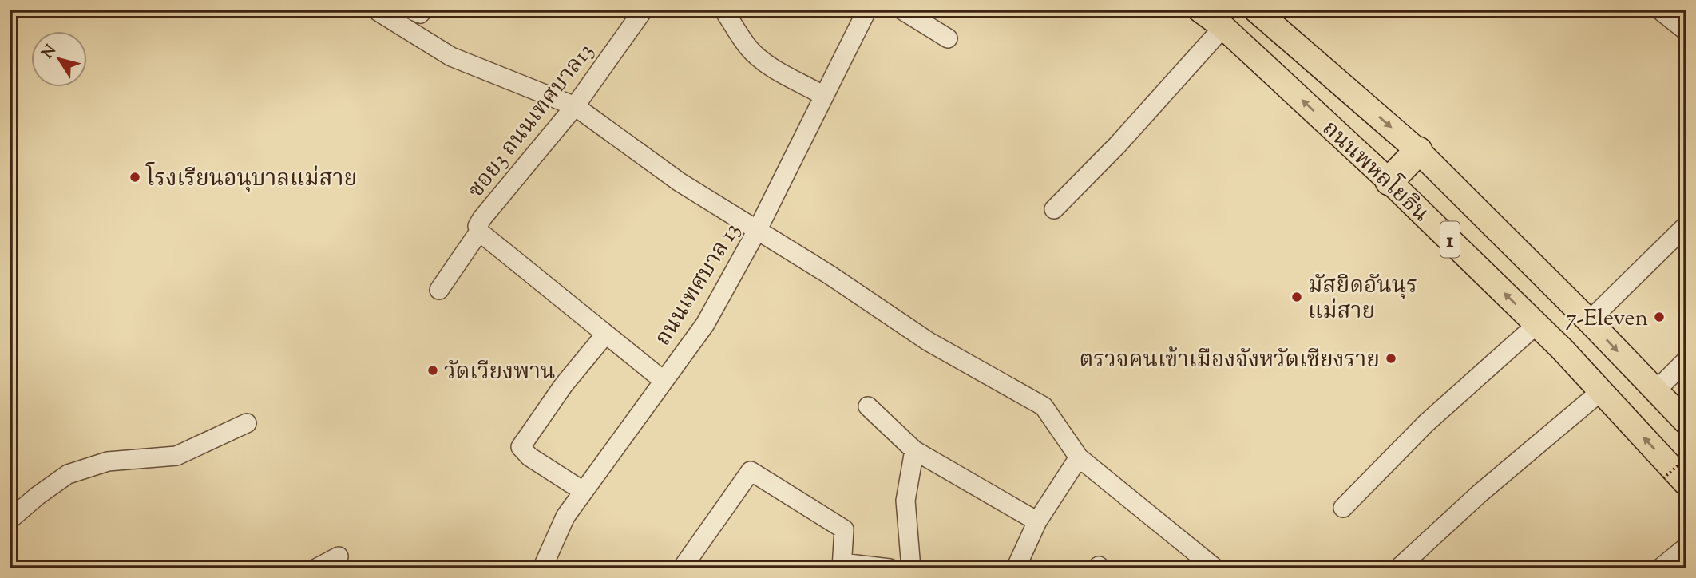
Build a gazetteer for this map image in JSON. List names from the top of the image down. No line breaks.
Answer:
{"streets":{"main road":["ถนนพหลโยธิน","1"],"street":["ซอย3 ถนนเทศบาล13","ถนนเทศบาล 13"]},"crossings":[["ซอย3 ถนนเทศบาล13","ถนนเทศบาล 13"]],"places":["โรงเรียนอนุบาลแม่สาย","มัสยิดอันนุร แม่สาย","7-Eleven","ตรวจคนเข้าเมืองจังหวัดเชียงราย","วัดเวียงพาน"],"north":"top left"}
